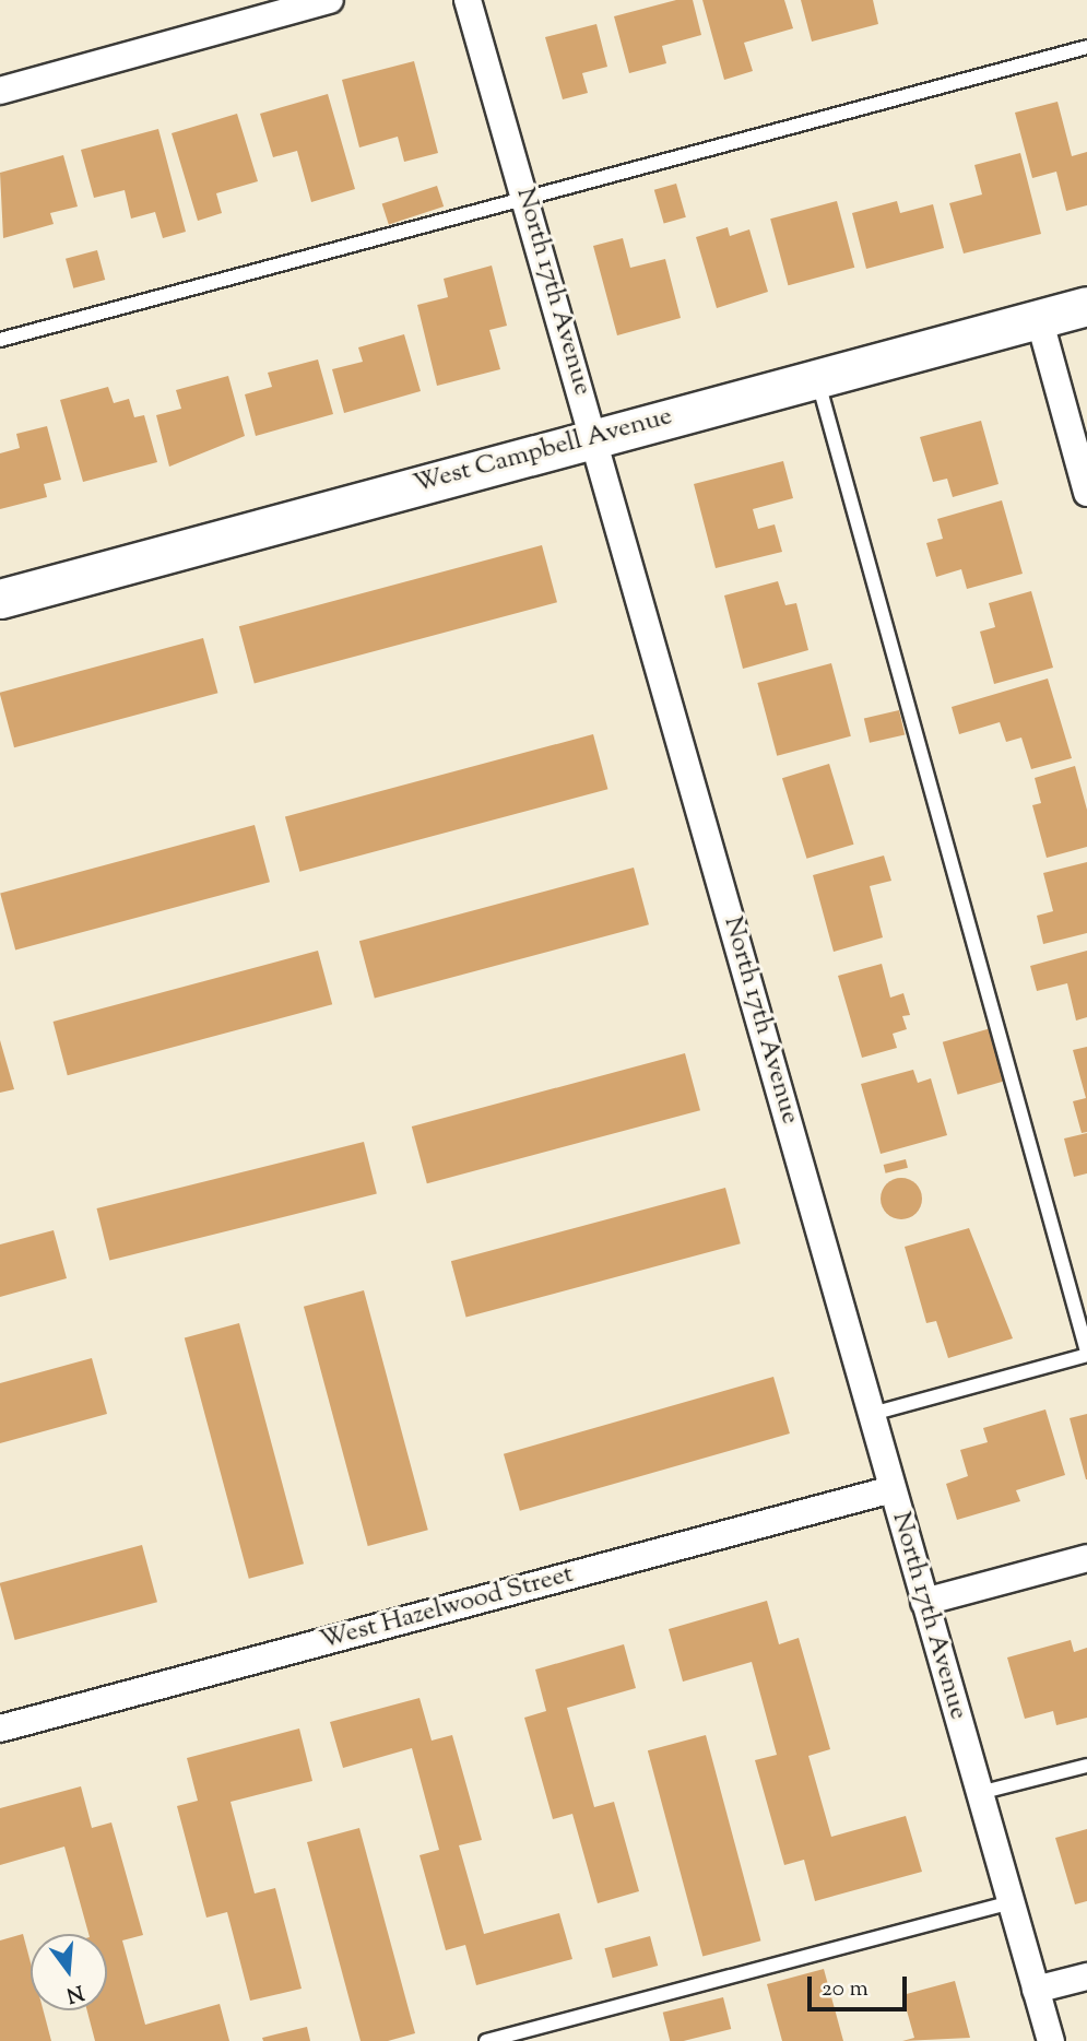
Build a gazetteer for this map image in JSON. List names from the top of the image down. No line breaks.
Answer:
{"streets":{"street":["North 17th Avenue","West Campbell Avenue","West Hazelwood Street"]},"crossings":[["North 17th Avenue","West Campbell Avenue"],["North 17th Avenue","West Hazelwood Street"]],"scale_bar":"20 m","north":"bottom"}
